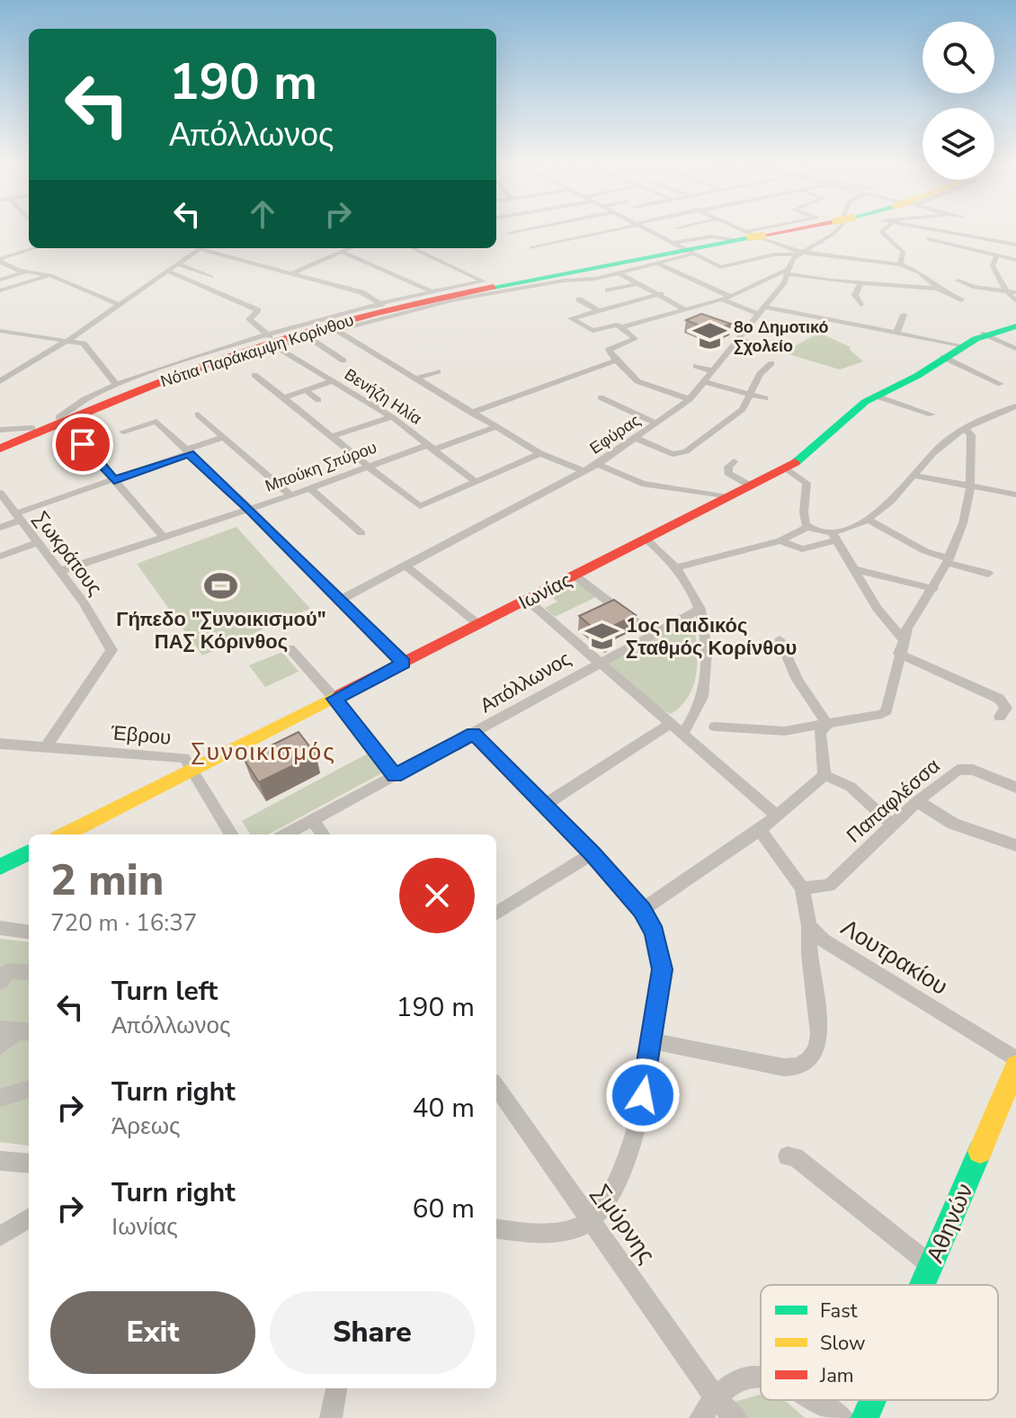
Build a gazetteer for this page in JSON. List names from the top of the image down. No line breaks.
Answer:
{"streets":{"main road":["Νότια Παράκαμψη Κορίνθου","Ιωνίας","Αθηνών"],"street":["Βενήζη Ηλία","Εφύρας","Μπούκη Σπύρου","Σωκράτους","Απόλλωνος","Έβρου","Παπαφλέσσα","Λουτρακίου","Σμύρνης"]},"crossings":[["Νότια Παράκαμψη Κορίνθου","Βενήζη Ηλία"],["Βενήζη Ηλία","Μπούκη Σπύρου"],["Μπούκη Σπύρου","Σωκράτους"],["Σωκράτους","Έβρου"],["Ιωνίας","Έβρου"],["Παπαφλέσσα","Λουτρακίου"]],"districts":["Συνοικισμός"],"places":{"school or university":["8ο Δημοτικό Σχολείο","1ος Παιδικός Σταθμός Κορίνθου"],"sports":["Γήπεδο \"Συνοικισμού\" ΠΑΣ Κόρινθος"]},"legend":["Fast","Slow","Jam"],"page":{"turn":["190 m","Απόλλωνος"],"heading":["2 min","720 m · 16:37"],"list":[{"name":"Turn left","note":"Απόλλωνος","value":"190 m"},{"name":"Turn right","note":"Άρεως","value":"40 m"},{"name":"Turn right","note":"Ιωνίας","value":"60 m"}],"buttons":["Exit","Share"]}}
